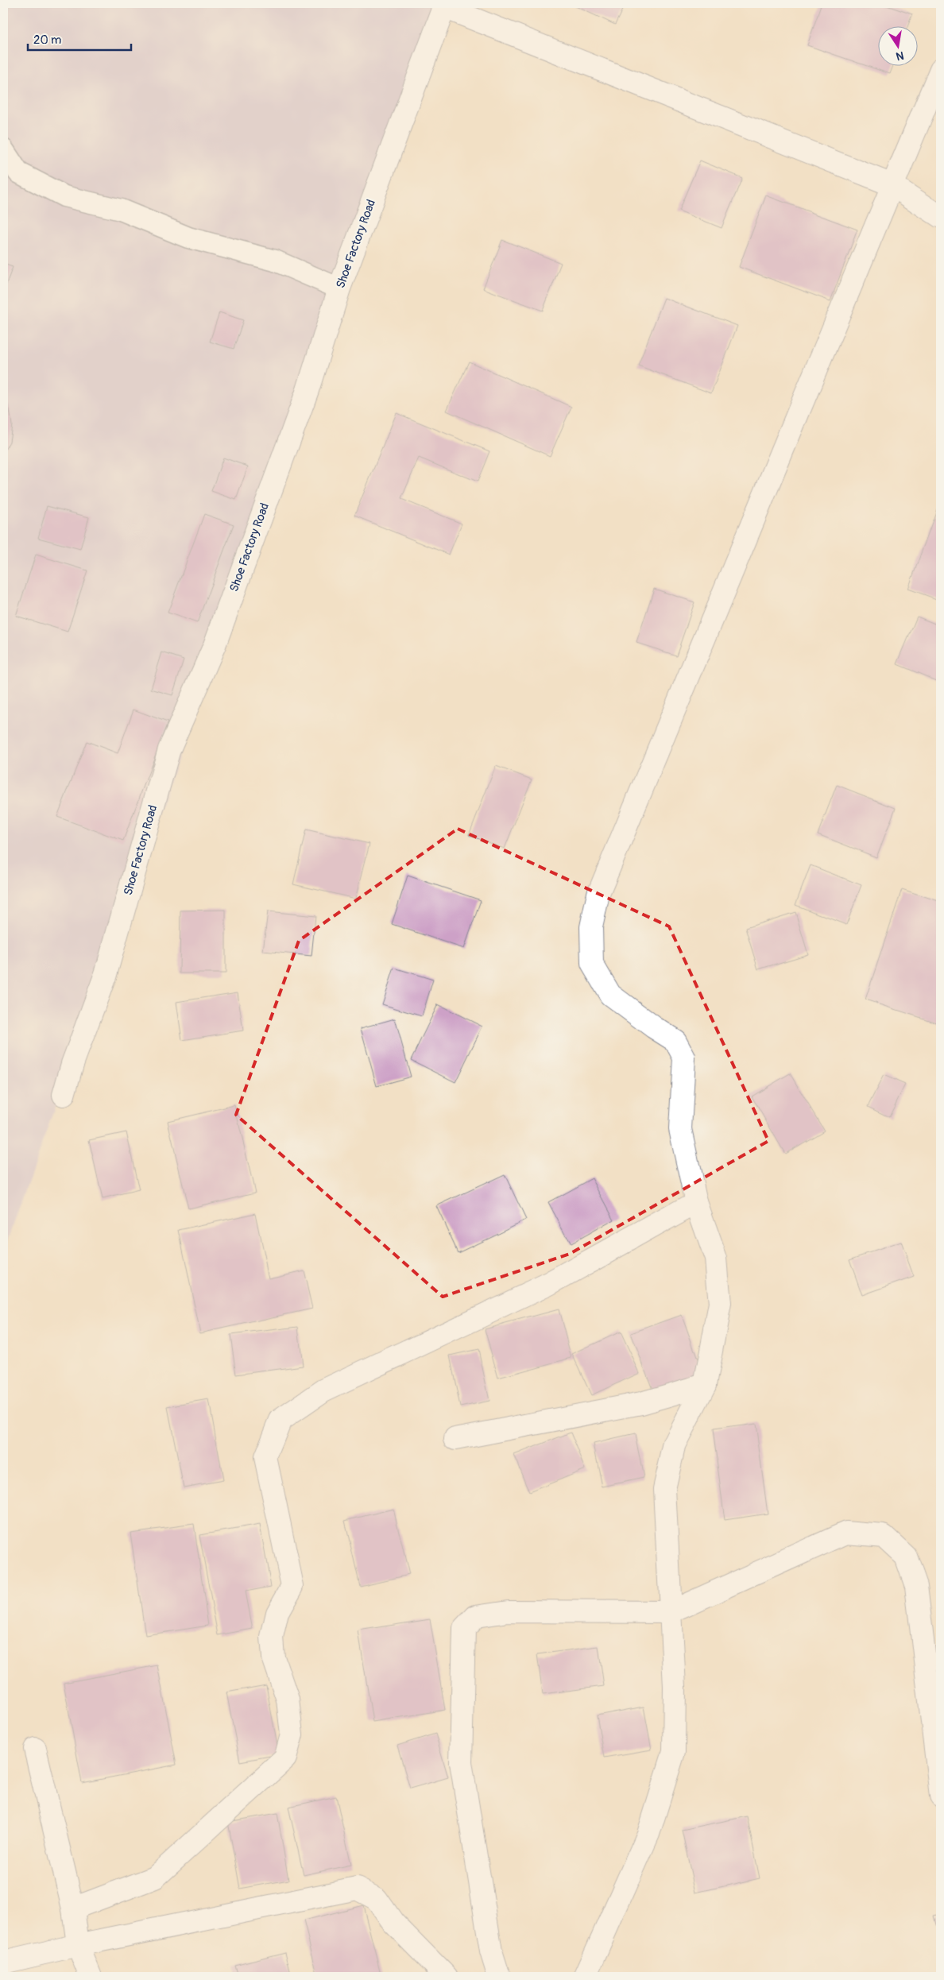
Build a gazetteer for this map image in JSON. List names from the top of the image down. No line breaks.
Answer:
{"streets":{"street":["Shoe Factory Road"]},"scale_bar":"20 m","north":"bottom"}
